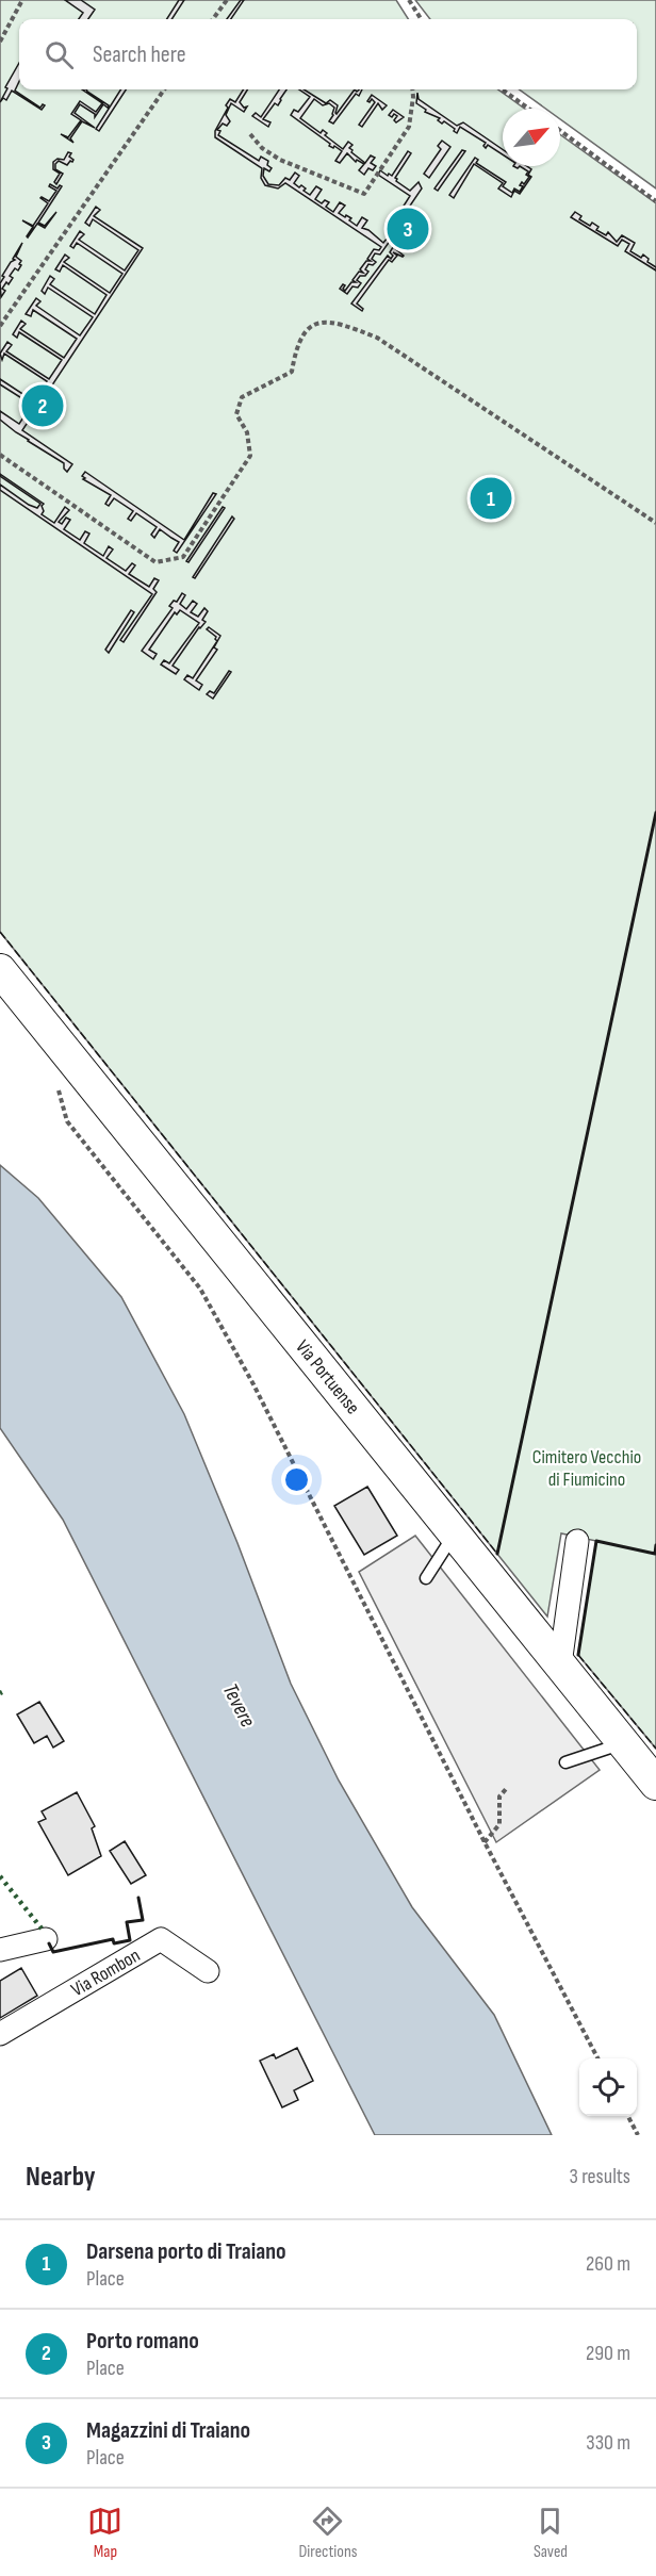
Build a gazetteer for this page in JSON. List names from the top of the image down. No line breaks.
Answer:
{"streets":{"street":["Via Portuense","Via Rombon"]},"water":["Tevere"],"parks":["Cimitero Vecchio di Fiumicino"],"north":"top right","page":{"search":"Search here","pins":["3","2","1"],"heading":["Nearby","3 results"],"list":[{"mark":"1","name":"Darsena porto di Traiano","note":"Place","value":"260 m"},{"mark":"2","name":"Porto romano","note":"Place","value":"290 m"},{"mark":"3","name":"Magazzini di Traiano","note":"Place","value":"330 m"}],"nav":["Map","Directions","Saved"]}}
